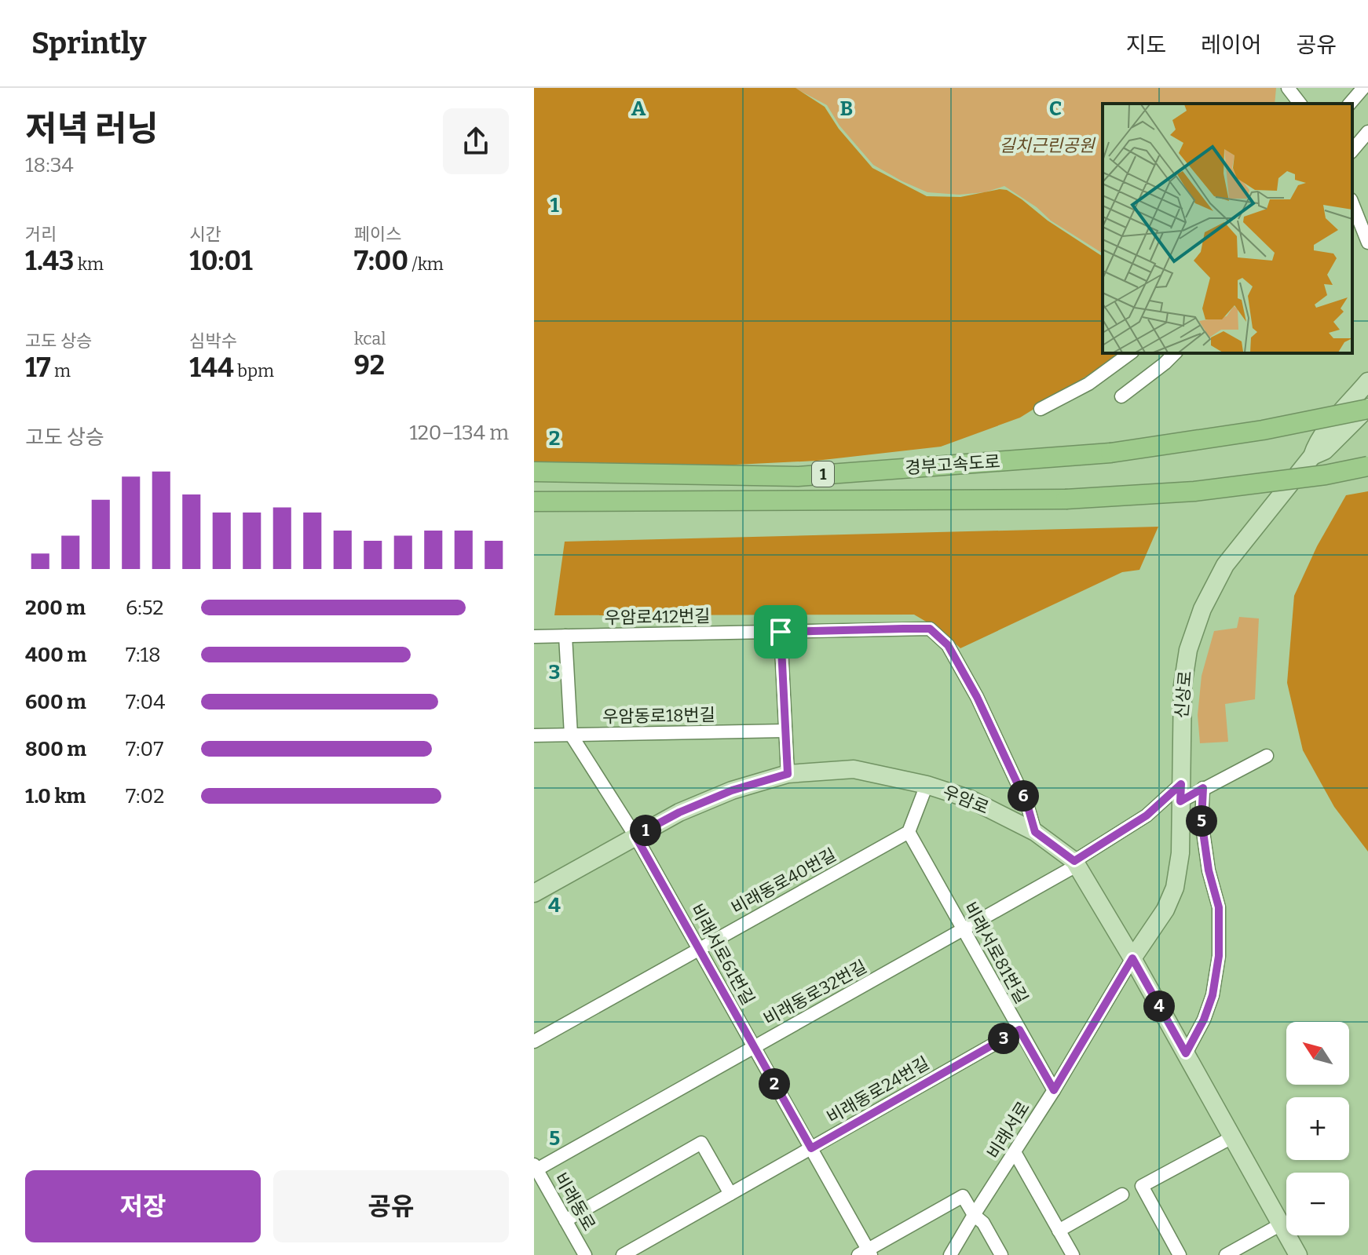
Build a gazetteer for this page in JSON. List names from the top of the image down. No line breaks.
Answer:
{"streets":{"highway":["경부고속도로","1"],"main road":["신상로","우암로"],"street":["우암로412번길","우암동로18번길","비래동로40번길","비래서로81번길","비래서로61번길","비래동로32번길","비래동로24번길","비래서로","비래동로"]},"crossings":[["우암로412번길","우암로"],["신상로","우암로"],["신상로","비래동로32번길"],["신상로","비래서로"],["우암동로18번길","비래서로61번길"],["우암로","비래서로61번길"],["우암로","비래동로32번길"],["우암로","비래서로"],["비래동로40번길","비래서로81번길"],["비래동로40번길","비래서로61번길"],["비래서로81번길","비래동로32번길"],["비래서로81번길","비래동로24번길"],["비래서로81번길","비래서로"],["비래서로61번길","비래동로32번길"],["비래서로61번길","비래동로24번길"],["비래동로32번길","비래동로"]],"parks":["길치근린공원"],"north":"top left","page":{"header":"Sprintly","nav":["지도","레이어","공유"],"heading":["저녁 러닝","18:34"],"stats":[["거리","1.43 km"],["시간","10:01"],["페이스","7:00 /km"],["고도 상승","17 m"],["심박수","144 bpm"],["kcal","92"]],"chart":["고도 상승","120–134 m"],"list":[{"name":"200 m","note":"6:52"},{"name":"400 m","note":"7:18"},{"name":"600 m","note":"7:04"},{"name":"800 m","note":"7:07"},{"name":"1.0 km","note":"7:02"}],"pins":["6","5","1","4","3","2"],"map_buttons":["+","−"],"buttons":["저장","공유"]},"grid":{"columns":["A","B","C"],"rows":["1","2","3","4","5"]}}
